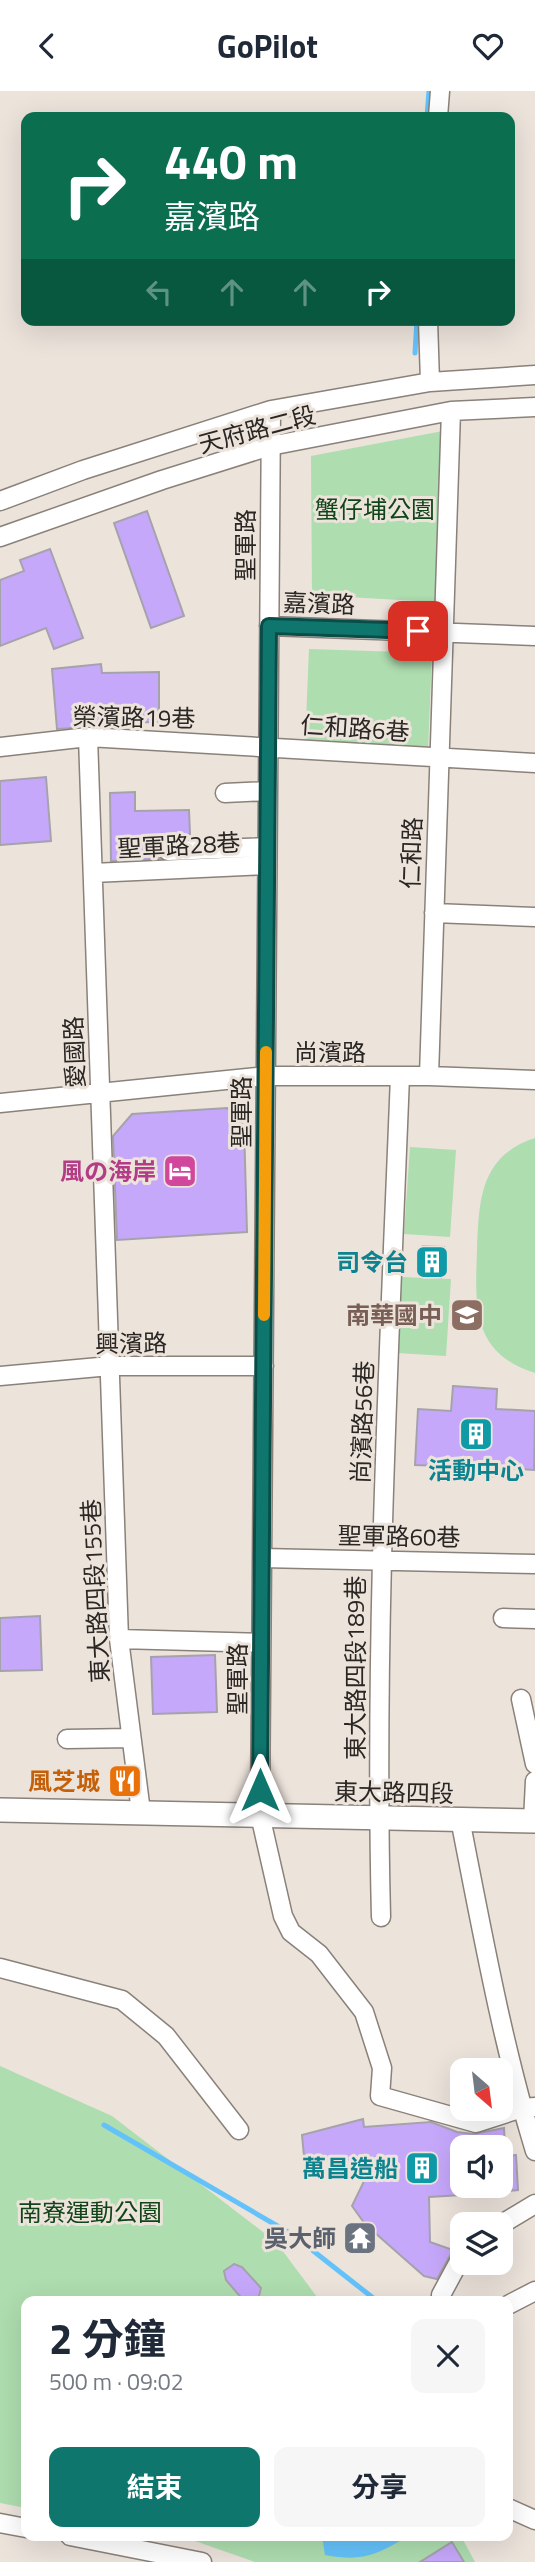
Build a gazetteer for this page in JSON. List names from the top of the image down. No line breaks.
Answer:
{"streets":{"main road":["東大路四段"],"street":["天府路二段","聖軍路","嘉濱路","榮濱路19巷","仁和路6巷","聖軍路28巷","仁和路","愛國路","尚濱路","興濱路","尚濱路56巷","聖軍路60巷","東大路四段155巷","東大路四段189巷"]},"crossings":[["天府路二段","聖軍路"],["天府路二段","仁和路"],["聖軍路","嘉濱路"],["聖軍路","榮濱路19巷"],["聖軍路","仁和路6巷"],["聖軍路","聖軍路28巷"],["聖軍路","尚濱路"],["聖軍路","興濱路"],["聖軍路","聖軍路60巷"],["聖軍路","東大路四段"],["嘉濱路","仁和路"],["榮濱路19巷","仁和路6巷"],["榮濱路19巷","愛國路"],["仁和路6巷","仁和路"],["聖軍路28巷","愛國路"],["仁和路","尚濱路"],["愛國路","尚濱路"],["愛國路","興濱路"],["愛國路","東大路四段155巷"],["尚濱路","尚濱路56巷"],["興濱路","東大路四段155巷"],["尚濱路56巷","聖軍路60巷"],["尚濱路56巷","東大路四段189巷"],["聖軍路60巷","東大路四段189巷"],["東大路四段155巷","東大路四段"],["東大路四段189巷","東大路四段"]],"parks":["蟹仔埔公園","南寮運動公園"],"places":{"hotel":["風の海岸"],"building":["司令台","活動中心","萬昌造船"],"school or university":["南華國中"],"restaurant":["風芝城"],"temple":["吳大師"]},"north":"bottom right","page":{"header":"GoPilot","turn":["440 m","嘉濱路"],"heading":["2 分鐘","500 m · 09:02"],"buttons":["結束","分享"]}}
